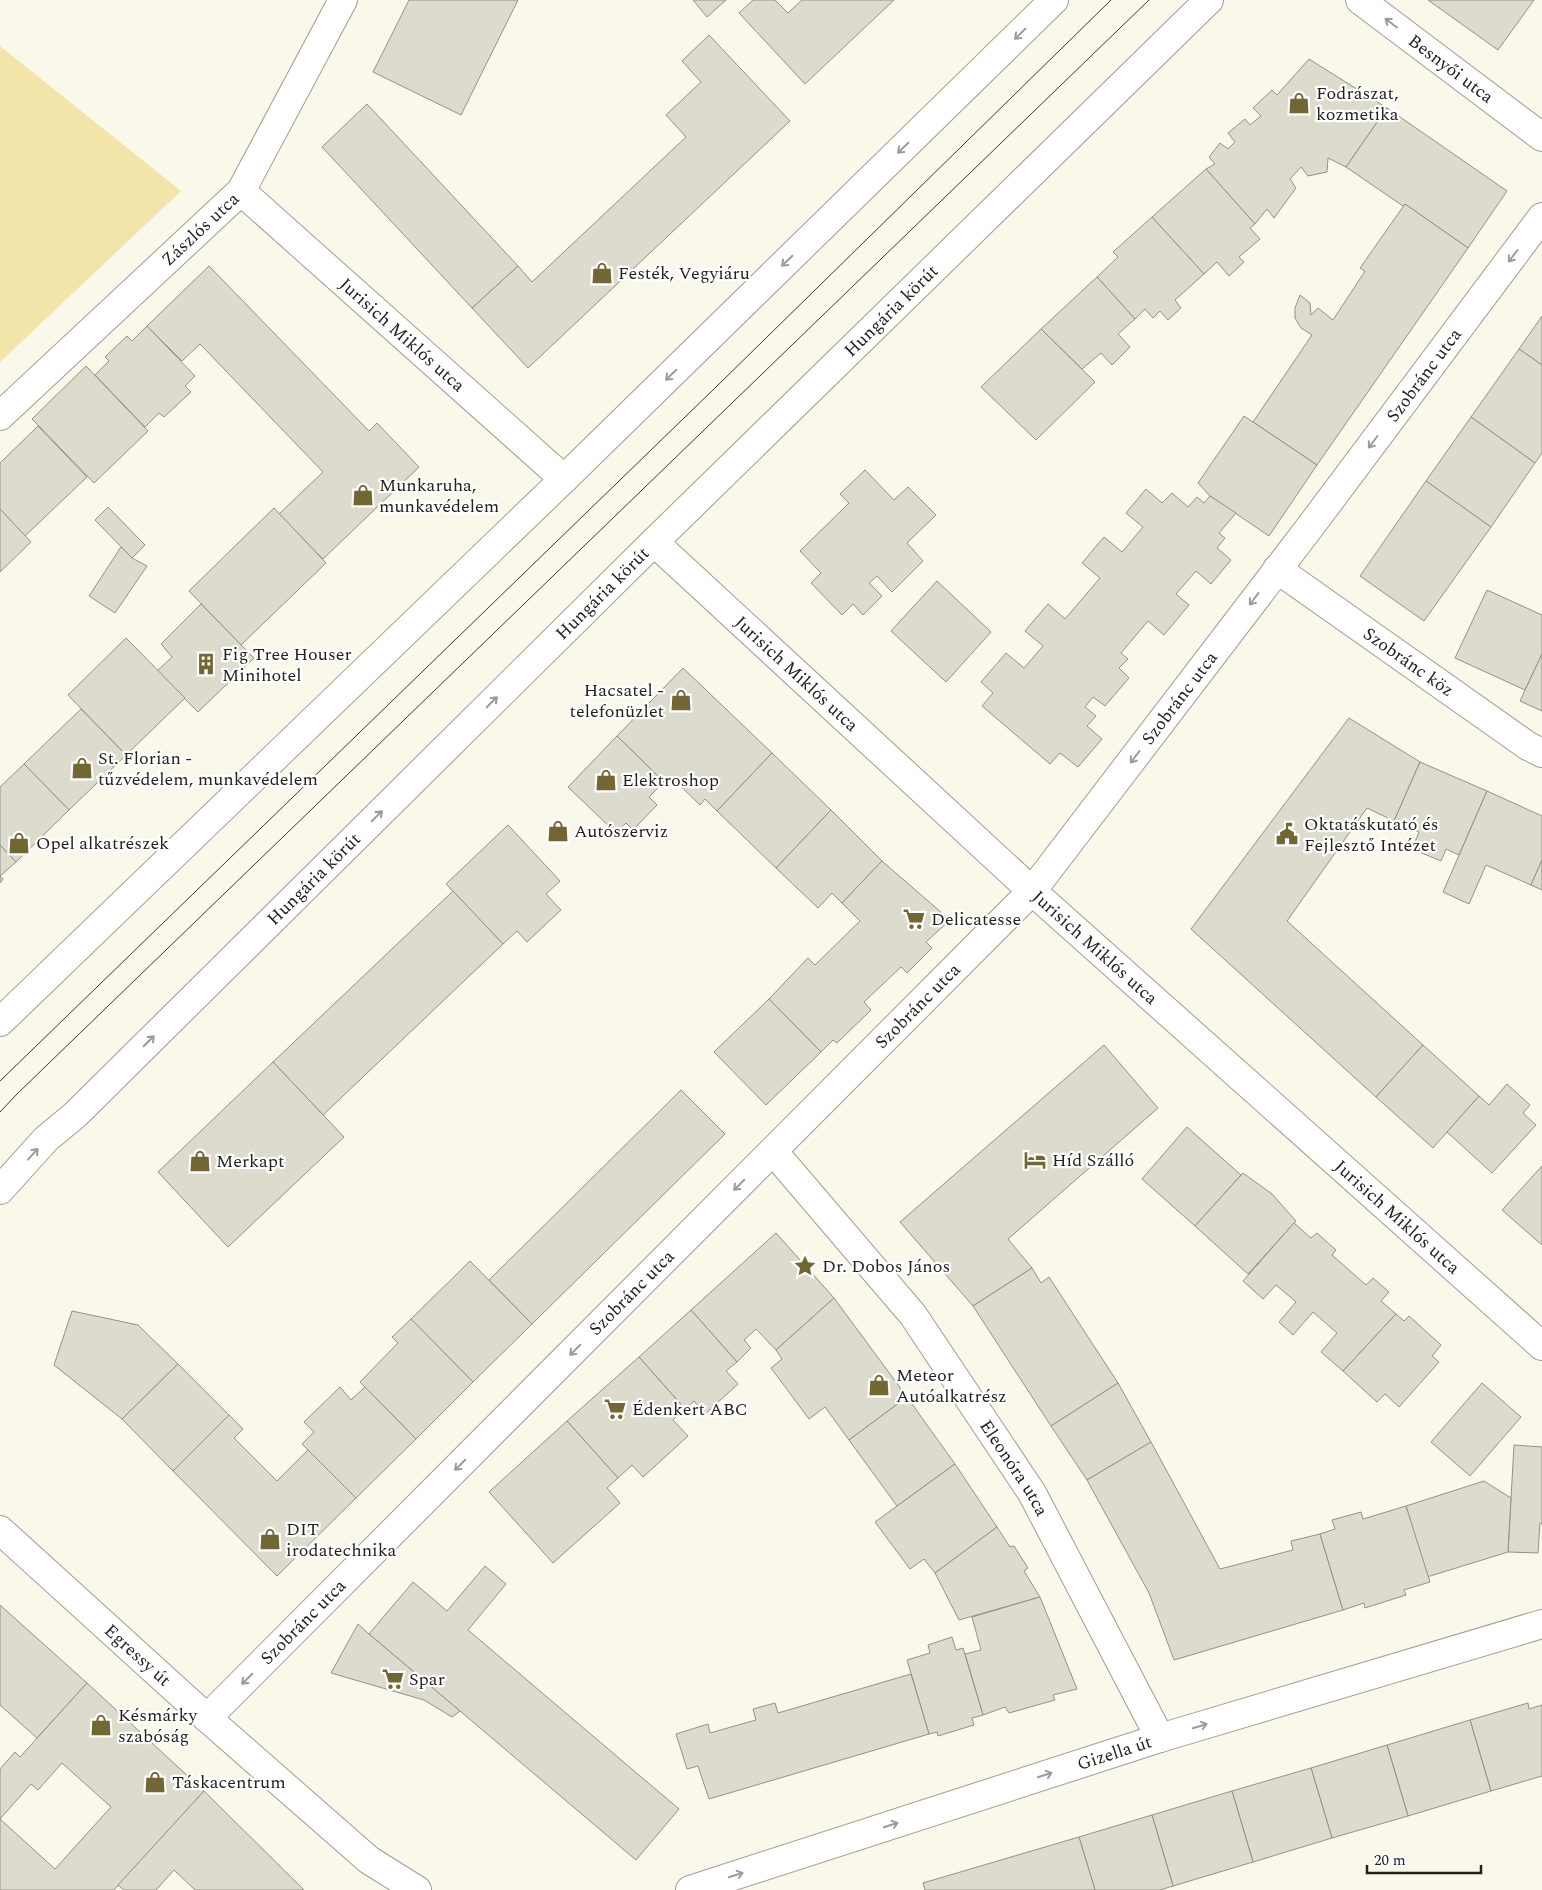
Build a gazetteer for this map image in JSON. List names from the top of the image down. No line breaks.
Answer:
{"streets":{"street":["Besnyői utca","Zászlós utca","Hungária körút","Jurisich Miklós utca","Szobránc utca","Szobránc köz","Eleonóra utca","Egressy út","Gizella út"]},"crossings":[["Zászlós utca","Jurisich Miklós utca"],["Hungária körút","Jurisich Miklós utca"],["Jurisich Miklós utca","Szobránc utca"],["Szobránc utca","Szobránc köz"],["Szobránc utca","Eleonóra utca"],["Szobránc utca","Egressy út"],["Eleonóra utca","Gizella út"]],"one_way":["Besnyői utca","Szobránc utca","Gizella út"],"places":{"shop":["Fodrászat, kozmetika","Festék, Vegyiáru","Munkaruha, munkavédelem","Hacsatel - telefonüzlet","St. Florian - tűzvédelem, munkavédelem","Elektroshop","Autószerviz","Opel alkatrészek","Merkapt","Meteor Autóalkatrész","DIT irodatechnika","Késmárky szabóság","Táskacentrum"],"building":["Fig Tree Houser Minihotel"],"public building":["Oktatáskutató és Fejlesztő Intézet"],"supermarket":["Delicatesse","Édenkert ABC","Spar"],"hotel":["Híd Szálló"],"place":["Dr. Dobos János"]},"scale_bar":"20 m"}
